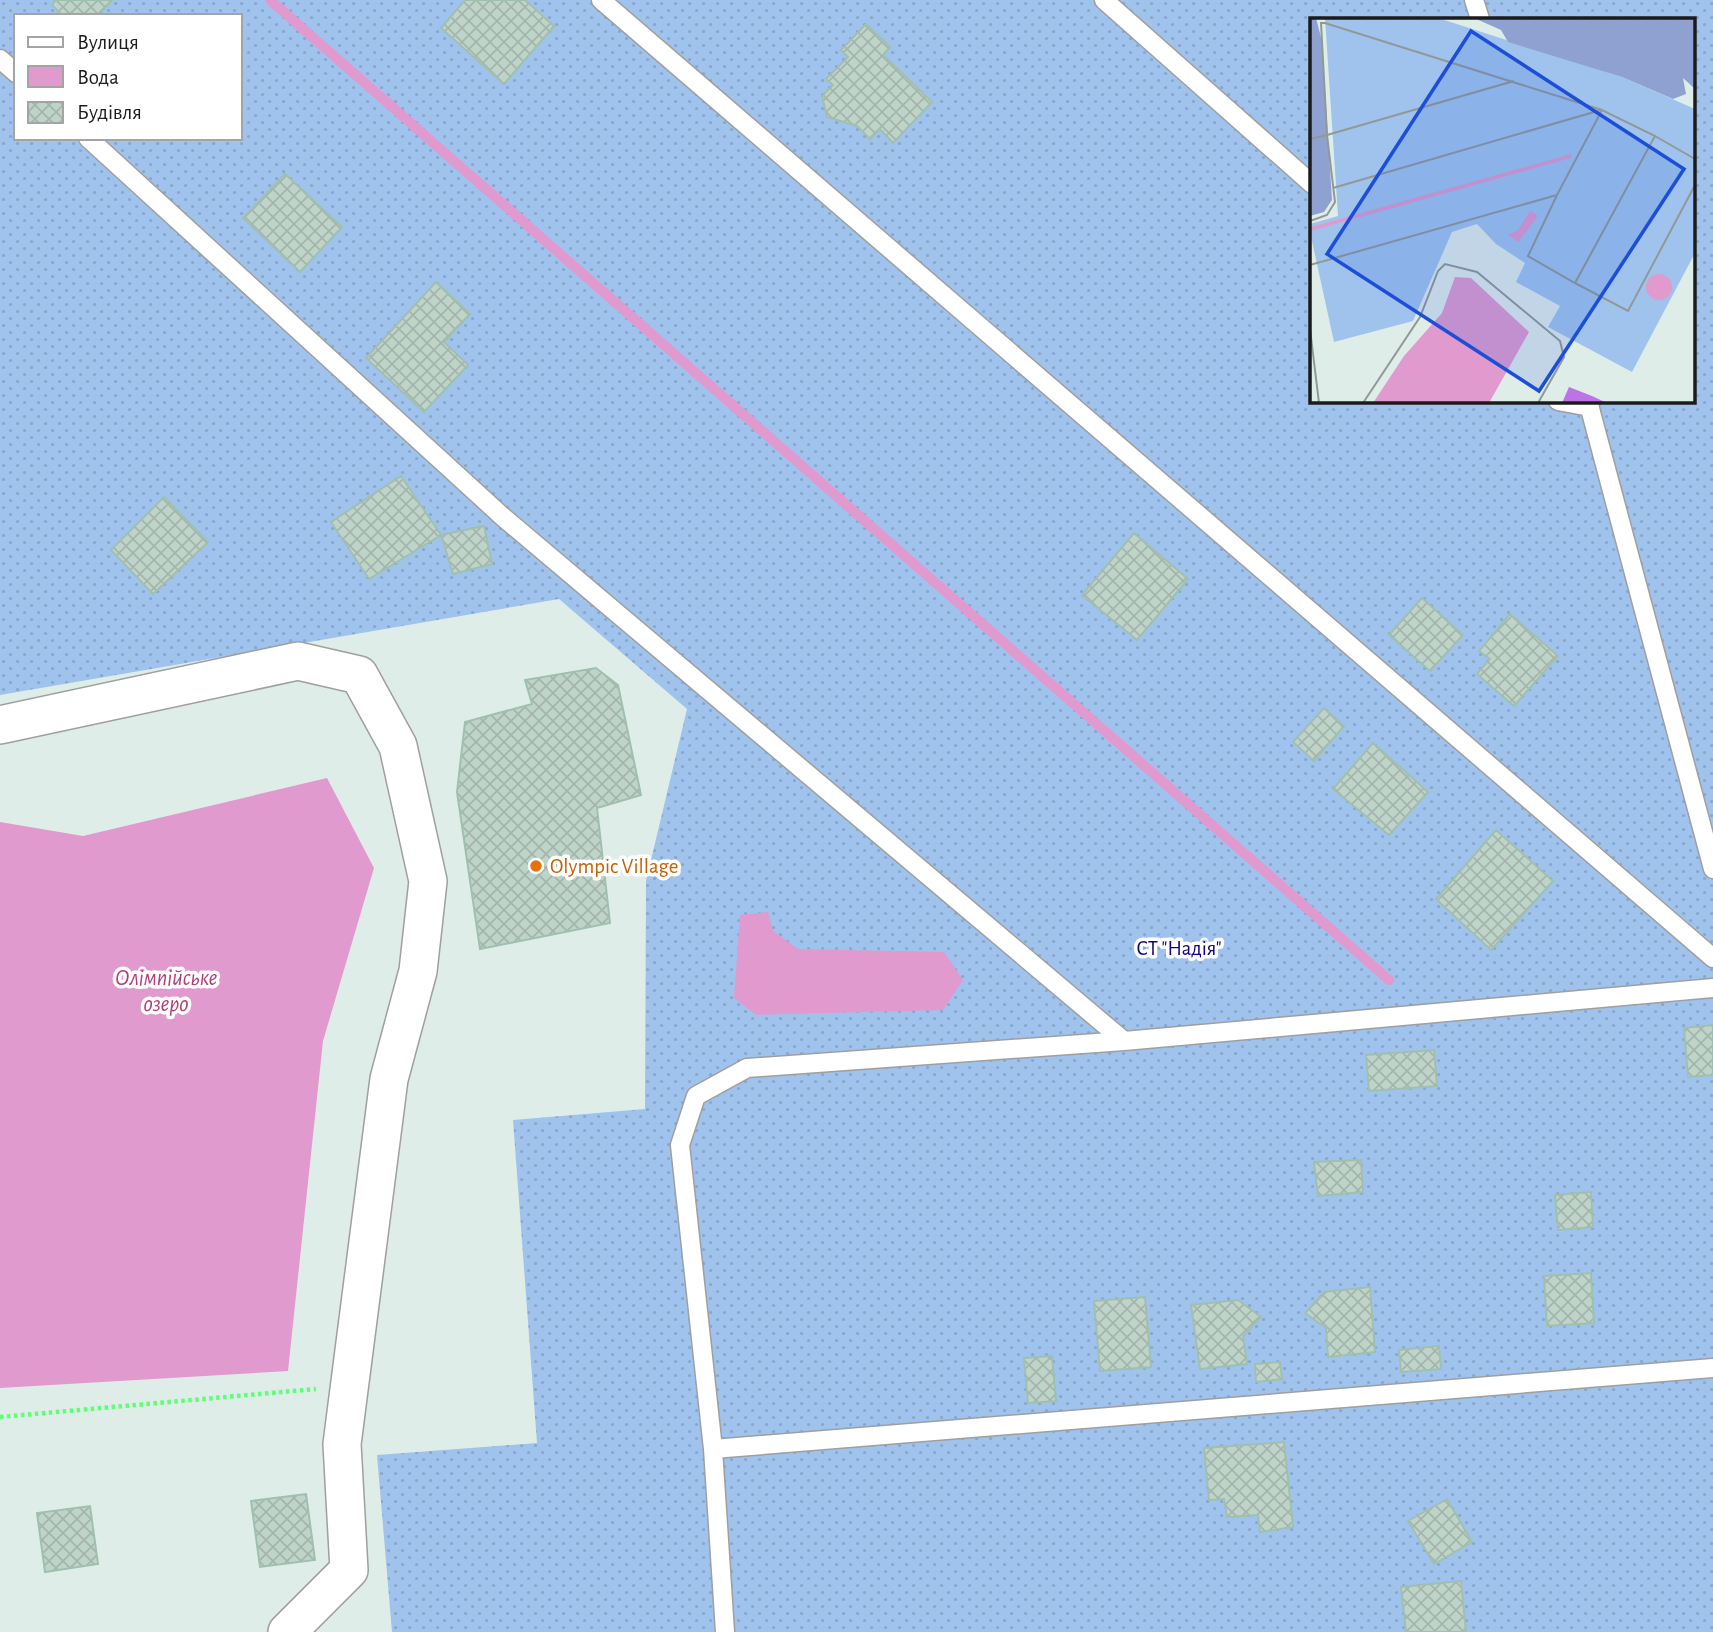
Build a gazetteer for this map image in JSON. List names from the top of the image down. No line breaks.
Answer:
{"water":["Олімпійське озеро"],"parks":["СТ \"Надія\""],"places":["Olympic Village"],"legend":["Вулиця","Вода","Будівля"]}
